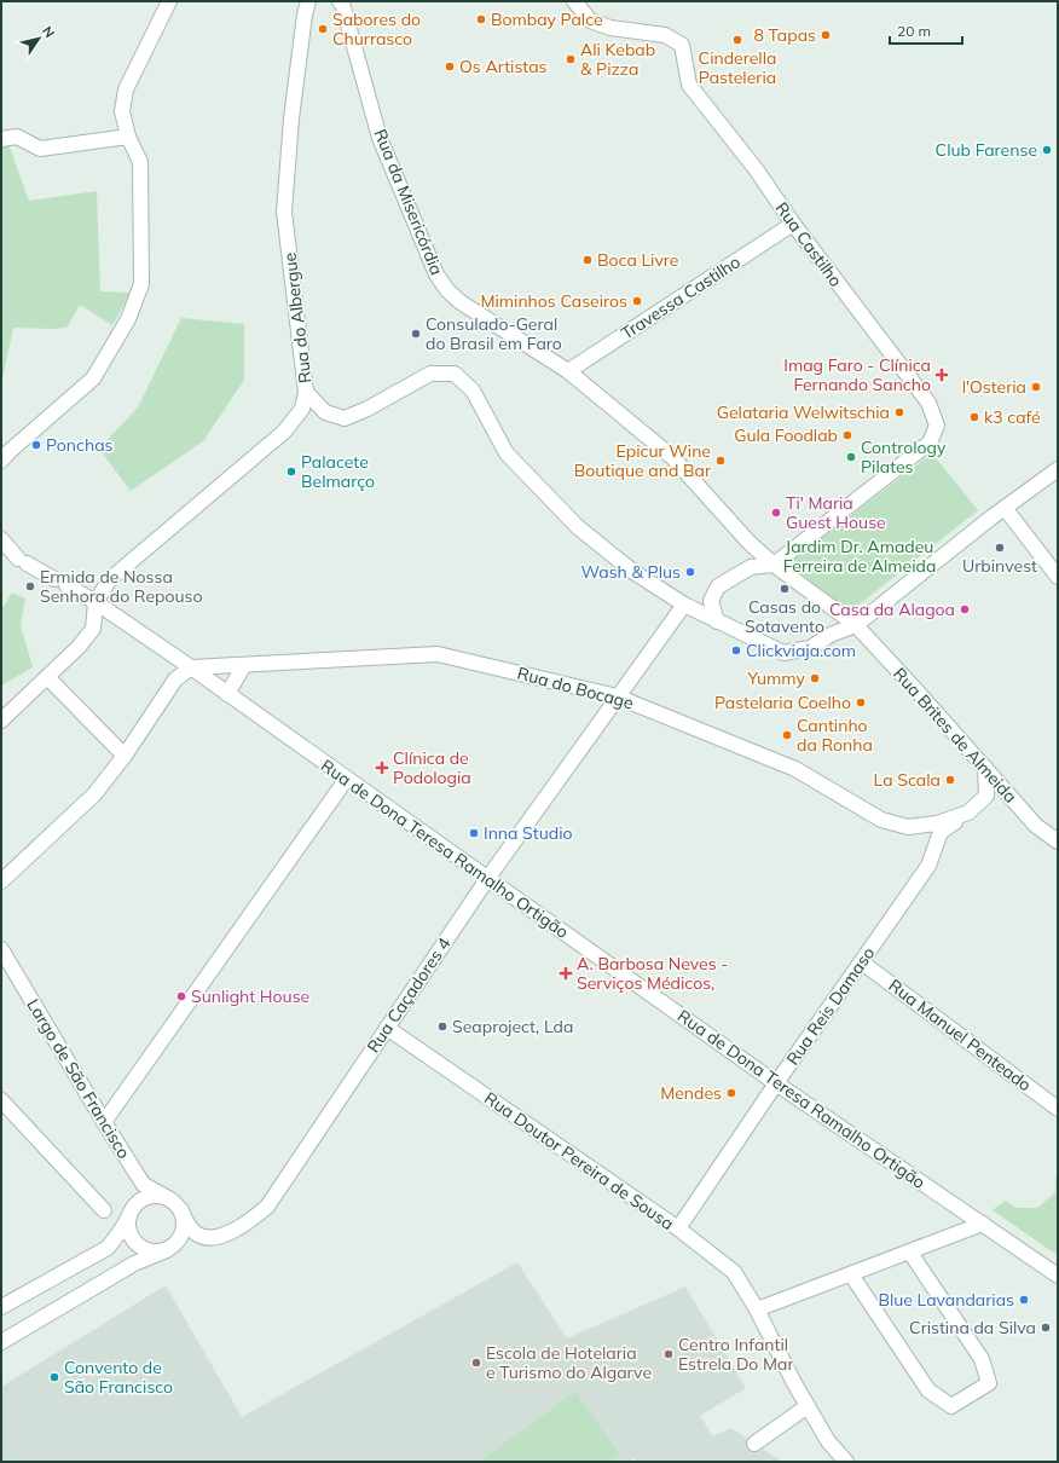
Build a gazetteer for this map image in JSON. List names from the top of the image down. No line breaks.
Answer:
{"streets":{"street":["Rua da Misericórdia","Rua Castilho","Travessa Castilho","Rua do Albergue","Rua do Bocage","Rua Brites de Almeida","Rua de Dona Teresa Ramalho Ortigão","Rua Caçadores 4","Rua Reis Damaso","Rua Manuel Penteado","Largo de São Francisco","Rua Doutor Pereira de Sousa"]},"crossings":[["Rua da Misericórdia","Rua Castilho"],["Rua da Misericórdia","Travessa Castilho"],["Rua da Misericórdia","Rua Brites de Almeida"],["Rua Castilho","Travessa Castilho"],["Rua Castilho","Rua Brites de Almeida"],["Rua do Albergue","Rua de Dona Teresa Ramalho Ortigão"],["Rua do Bocage","Rua Brites de Almeida"],["Rua do Bocage","Rua de Dona Teresa Ramalho Ortigão"],["Rua do Bocage","Rua Caçadores 4"],["Rua do Bocage","Rua Reis Damaso"],["Rua de Dona Teresa Ramalho Ortigão","Rua Caçadores 4"],["Rua de Dona Teresa Ramalho Ortigão","Rua Reis Damaso"],["Rua Caçadores 4","Largo de São Francisco"],["Rua Caçadores 4","Rua Doutor Pereira de Sousa"],["Rua Reis Damaso","Rua Manuel Penteado"],["Rua Reis Damaso","Rua Doutor Pereira de Sousa"]],"parks":["Jardim Dr. Amadeu Ferreira de Almeida"],"places":{"other":["Bombay Palce","Sabores do Churrasco","8 Tapas","Cinderella Pasteleria","Ali Kebab & Pizza","Os Artistas","Club Farense","Boca Livre","Miminhos Caseiros","Consulado-Geral do Brasil em Faro","l'Osteria","Gelataria Welwitschia","k3 café","Gula Foodlab","Ponchas","Contrology Pilates","Epicur Wine Boutique and Bar","Palacete Belmarço","Ti' Maria Guest House","Urbinvest","Wash & Plus","Ermida de Nossa Senhora do Repouso","Casas do Sotavento","Casa da Alagoa","Clickviaja.com","Yummy","Pastelaria Coelho","Cantinho da Ronha","La Scala","Inna Studio","Sunlight House","Seaproject, Lda","Mendes","Blue Lavandarias","Cristina da Silva","Centro Infantil Estrela Do Mar","Escola de Hotelaria e Turismo do Algarve","Convento de São Francisco"],"health":["Imag Faro - Clínica Fernando Sancho","Clínica de Podologia","A. Barbosa Neves - Serviços Médicos,"]},"scale_bar":"20 m","north":"top right"}
